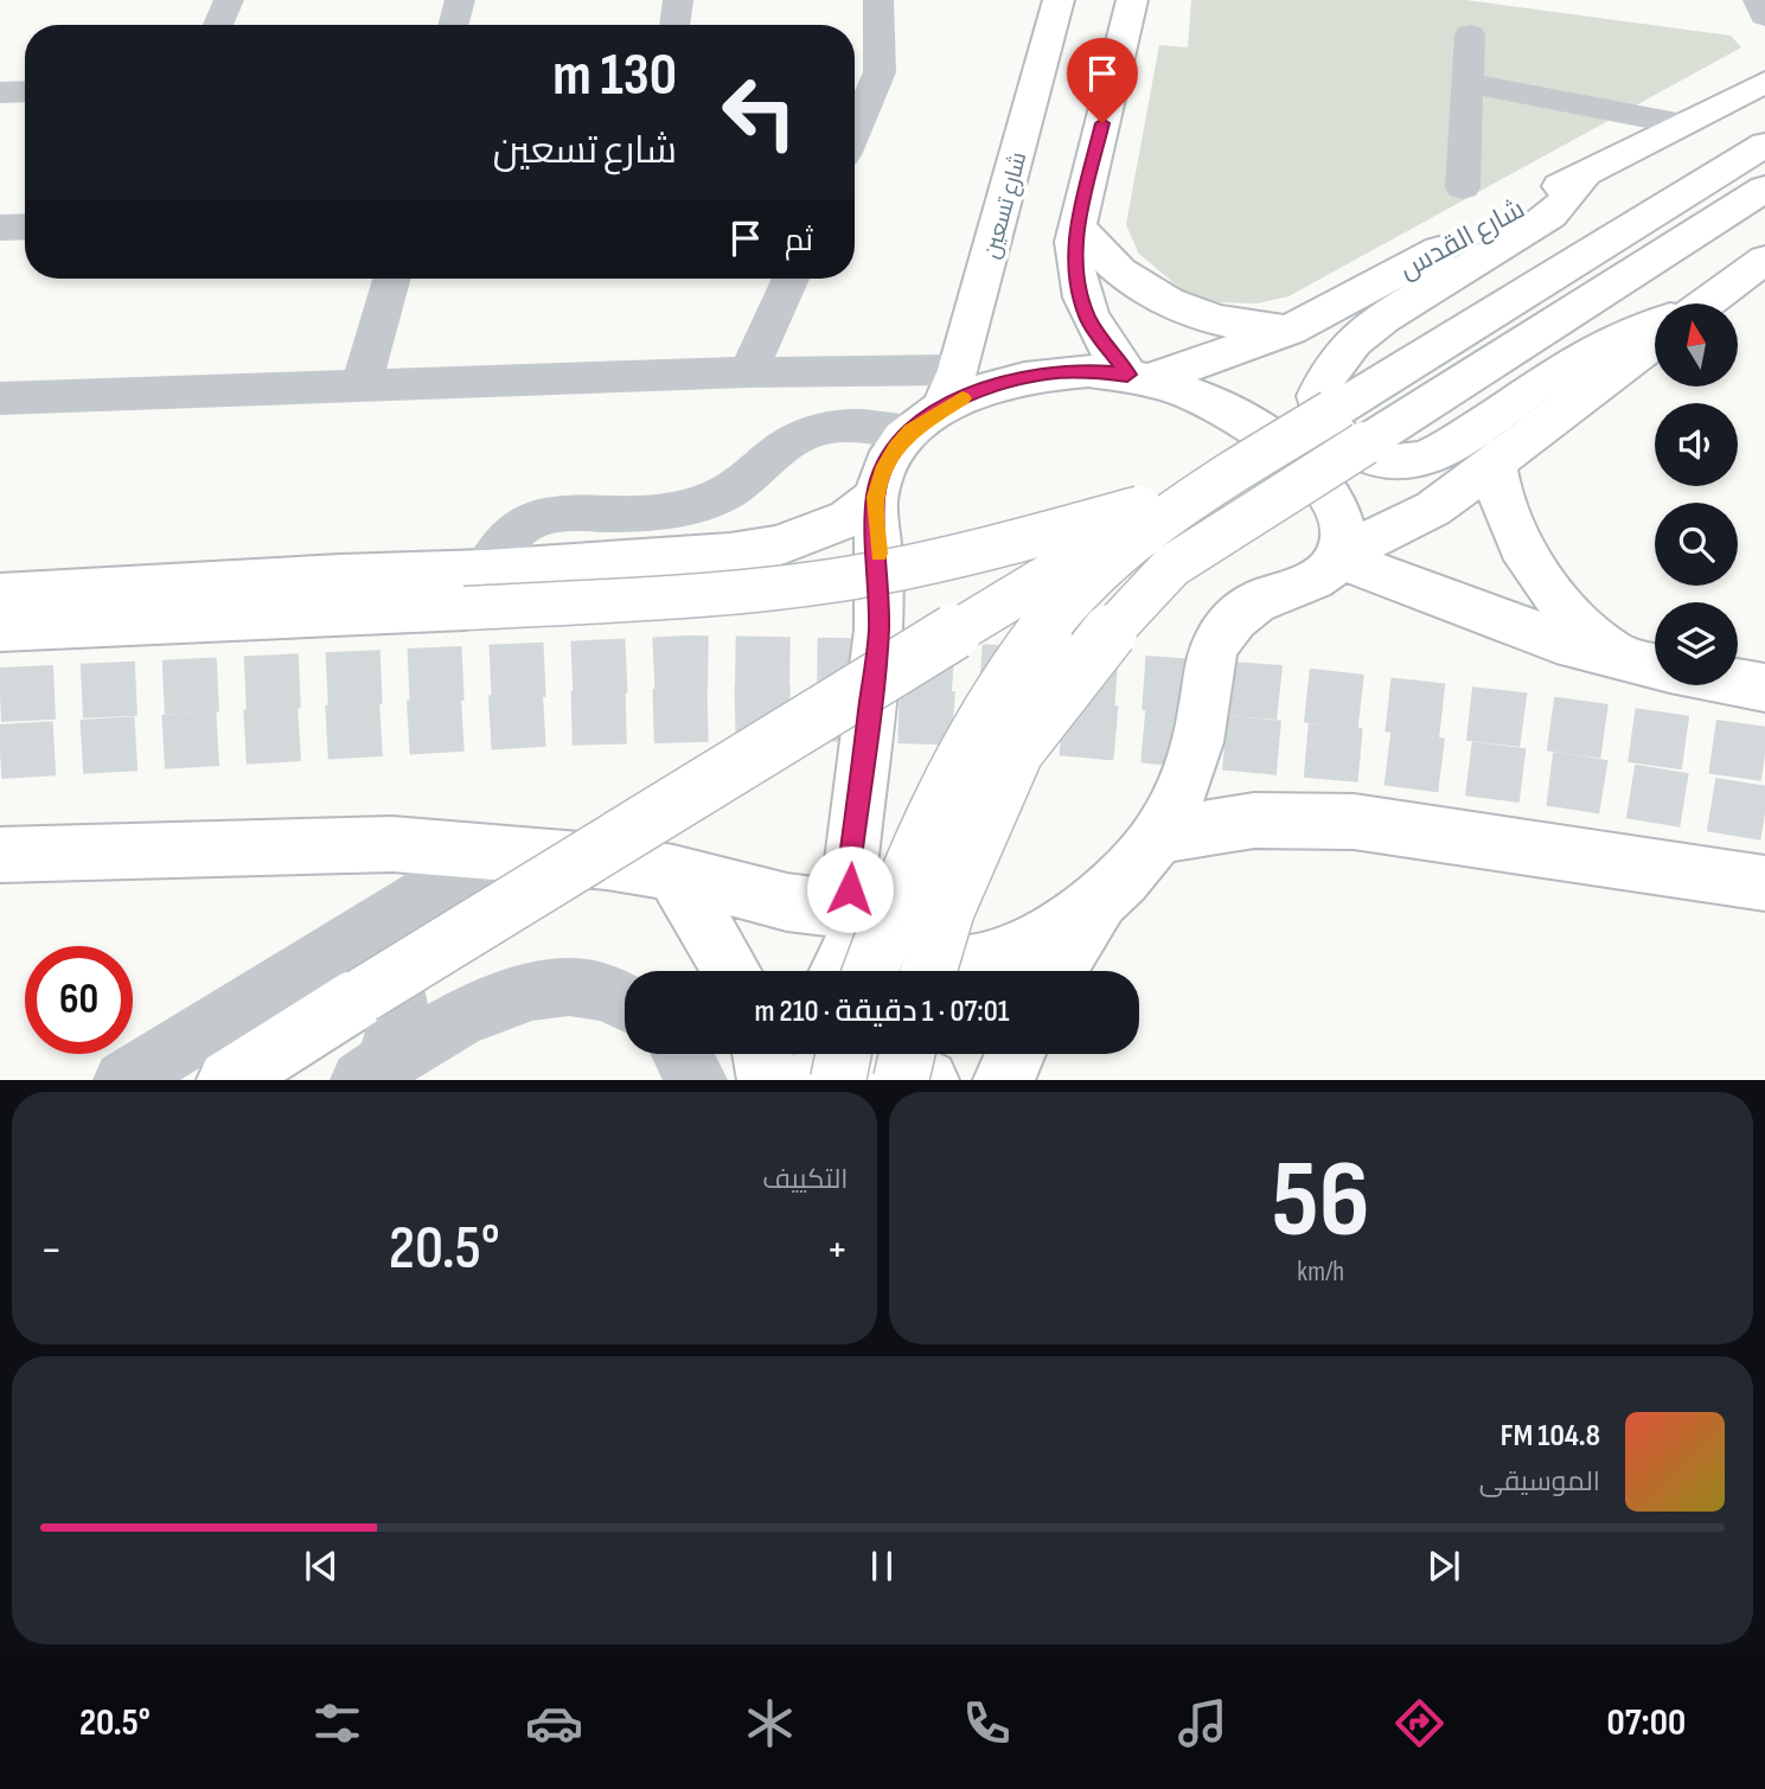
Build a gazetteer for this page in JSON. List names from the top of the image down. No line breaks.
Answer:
{"streets":{"main road":["شارع تسعين","شارع القدس"]},"crossings":[["شارع تسعين","شارع القدس"]],"north":"top","page":{"turn":["130 m","شارع تسعين"],"then":"ثم","limit":"60","trip":"07:01 · 1 دقيقة · 210 m","tile":[["56","km/h"],"التكييف"],"heat":["−","20.5°","+"],"song":["104.8 FM","الموسيقى"],"tabs":["07:00","20.5°"]}}
